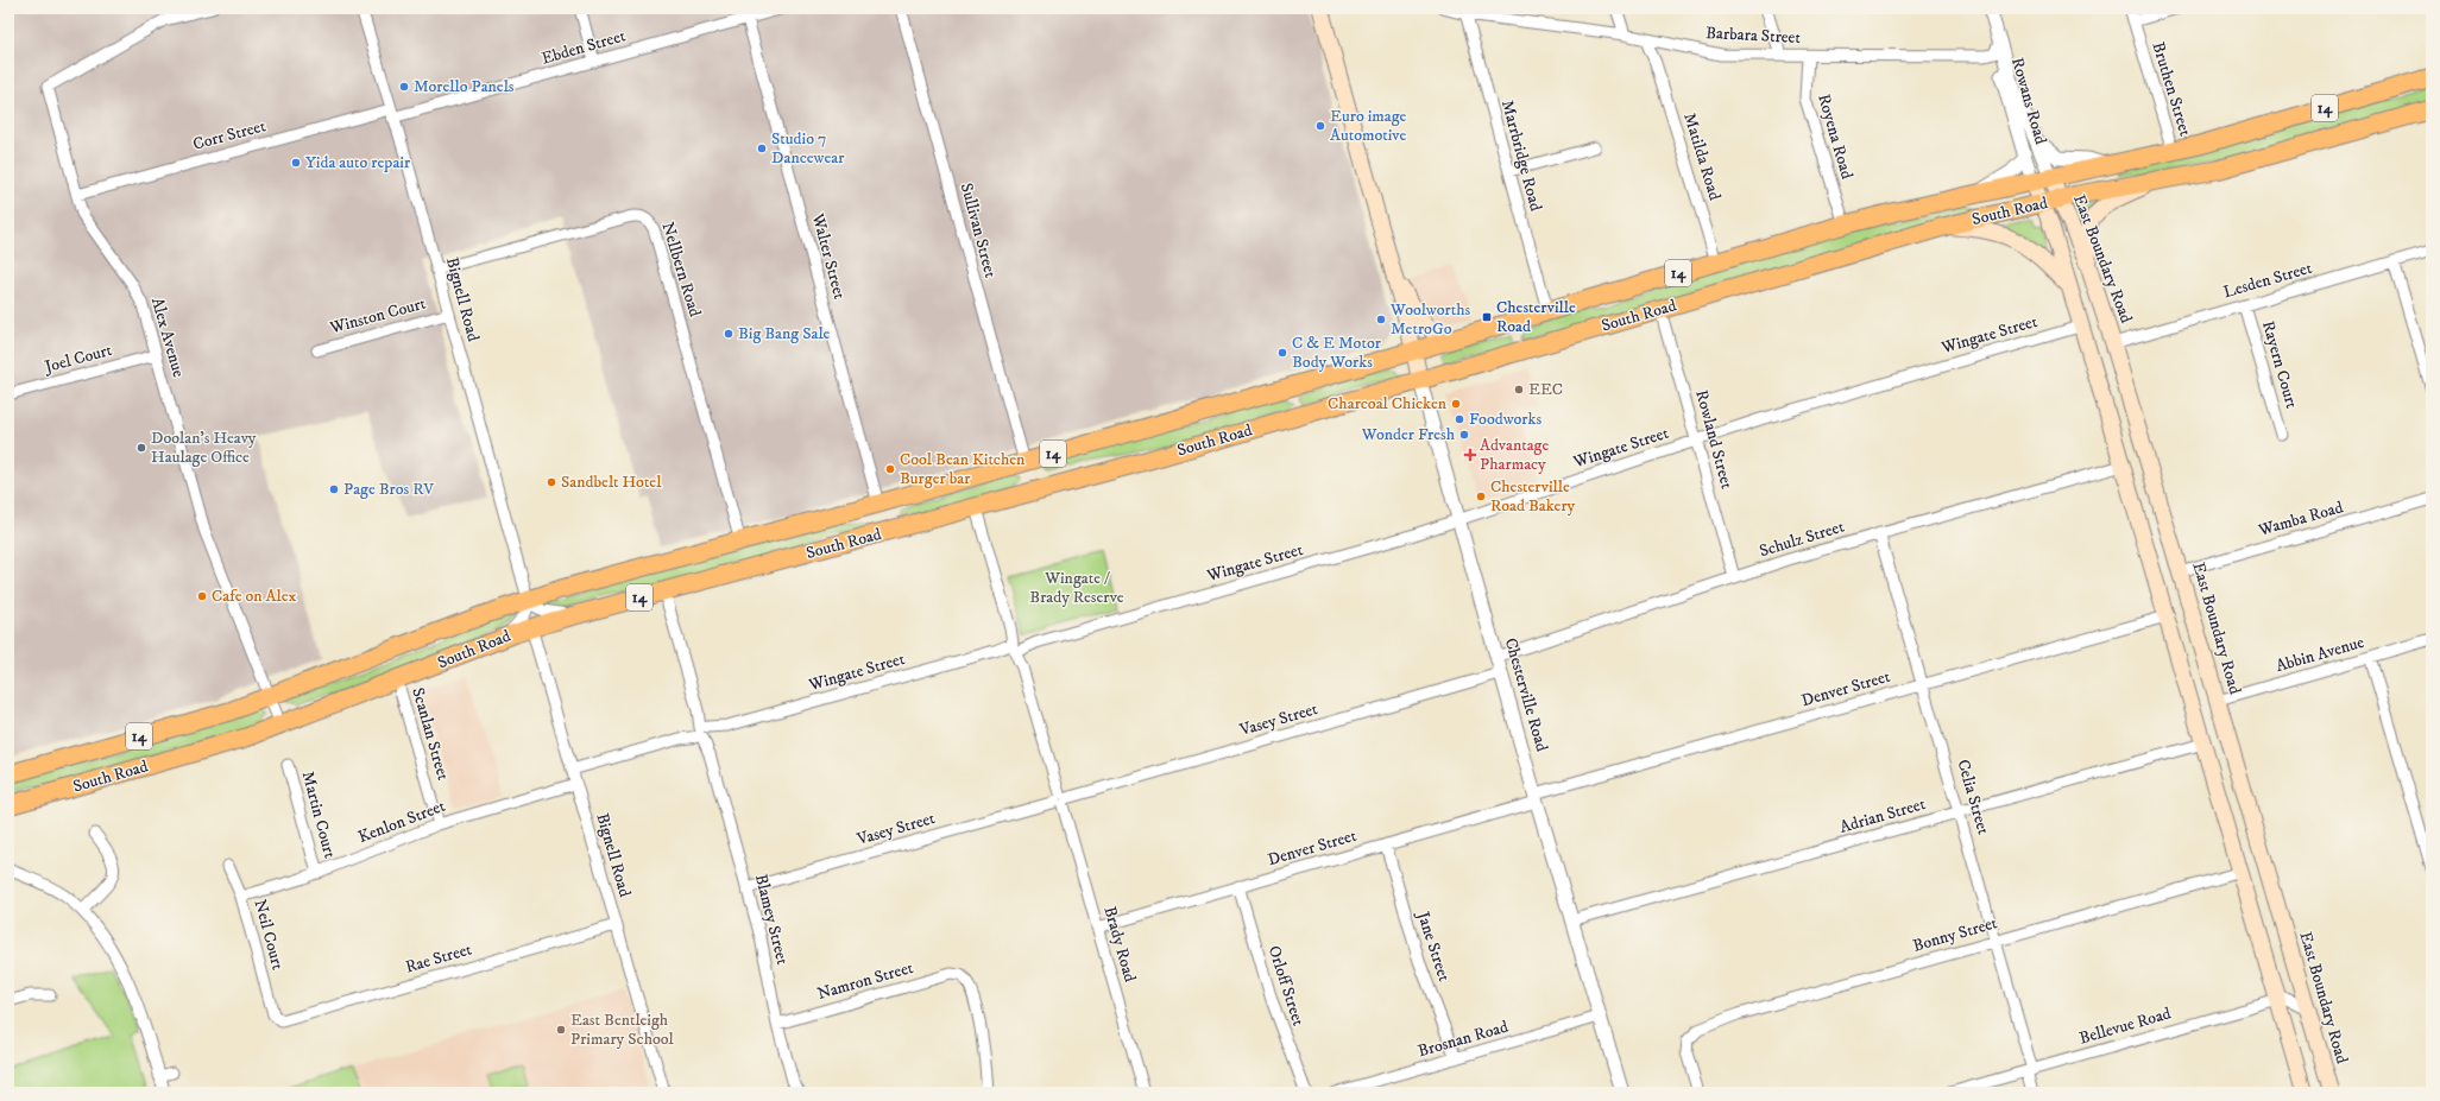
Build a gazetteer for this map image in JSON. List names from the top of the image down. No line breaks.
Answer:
{"streets":{"highway":["14","South Road"],"main road":["Rowans Road","East Boundary Road","Chesterville Road"],"street":["Barbara Street","Ebden Street","Bruthen Street","Corr Street","Royena Road","Marrbridge Road","Matilda Road","Sullivan Street","Walter Street","Nellbern Road","Lesden Street","Bignell Road","Winston Court","Wingate Street","Alex Avenue","Joel Court","Rayern Court","Rowland Street","Wamba Road","Schulz Street","Abbin Avenue","Denver Street","Vasey Street","Scanlan Street","Celia Street","Martin Court","Adrian Street","Kenlon Street","Blamey Street","Neil Court","Bonny Street","Brady Road","Jane Street","Rae Street","Namron Street","Orloff Street","Bellevue Road","Brosnan Road"]},"crossings":[["Barbara Street","Rowans Road"],["Barbara Street","Royena Road"],["Barbara Street","Marrbridge Road"],["Barbara Street","Matilda Road"],["Ebden Street","Corr Street"],["Ebden Street","Walter Street"],["Ebden Street","Bignell Road"],["Bruthen Street","South Road"],["Rowans Road","South Road"],["Rowans Road","East Boundary Road"],["Corr Street","Bignell Road"],["Corr Street","Alex Avenue"],["Royena Road","South Road"],["Marrbridge Road","South Road"],["Matilda Road","South Road"],["South Road","Sullivan Street"],["South Road","Walter Street"],["South Road","East Boundary Road"],["South Road","Nellbern Road"],["South Road","Bignell Road"],["South Road","Alex Avenue"],["South Road","Rowland Street"],["South Road","Chesterville Road"],["South Road","Scanlan Street"],["South Road","Blamey Street"],["South Road","Brady Road"],["East Boundary Road","Lesden Street"],["East Boundary Road","Wamba Road"],["East Boundary Road","Abbin Avenue"],["East Boundary Road","Bellevue Road"],["Nellbern Road","Bignell Road"],["Lesden Street","Rayern Court"],["Bignell Road","Winston Court"],["Bignell Road","Wingate Street"],["Bignell Road","Kenlon Street"],["Bignell Road","Rae Street"],["Wingate Street","Rowland Street"],["Wingate Street","Chesterville Road"],["Wingate Street","Blamey Street"],["Wingate Street","Brady Road"],["Alex Avenue","Joel Court"],["Rowland Street","Schulz Street"],["Schulz Street","Chesterville Road"],["Schulz Street","Celia Street"],["Denver Street","Chesterville Road"],["Denver Street","Celia Street"],["Denver Street","Brady Road"],["Denver Street","Jane Street"],["Denver Street","Orloff Street"],["Chesterville Road","Vasey Street"],["Chesterville Road","Adrian Street"],["Chesterville Road","Brosnan Road"],["Vasey Street","Blamey Street"],["Vasey Street","Brady Road"],["Scanlan Street","Kenlon Street"],["Celia Street","Adrian Street"],["Celia Street","Bonny Street"],["Celia Street","Bellevue Road"],["Martin Court","Kenlon Street"],["Kenlon Street","Neil Court"],["Blamey Street","Namron Street"],["Neil Court","Rae Street"],["Jane Street","Brosnan Road"]],"parks":["Wingate / Brady Reserve"],"places":{"other":["Morello Panels","Euro image Automotive","Studio 7 Dancewear","Yida auto repair","Woolworths MetroGo","Big Bang Sale","C & E Motor Body Works","EEC","Charcoal Chicken","Foodworks","Wonder Fresh","Doolan's Heavy Haulage Office","Cool Bean Kitchen Burger bar","Sandbelt Hotel","Page Bros RV","Chesterville Road Bakery","Cafe on Alex","East Bentleigh Primary School"],"transit":["Chesterville Road"],"health":["Advantage Pharmacy"]}}
